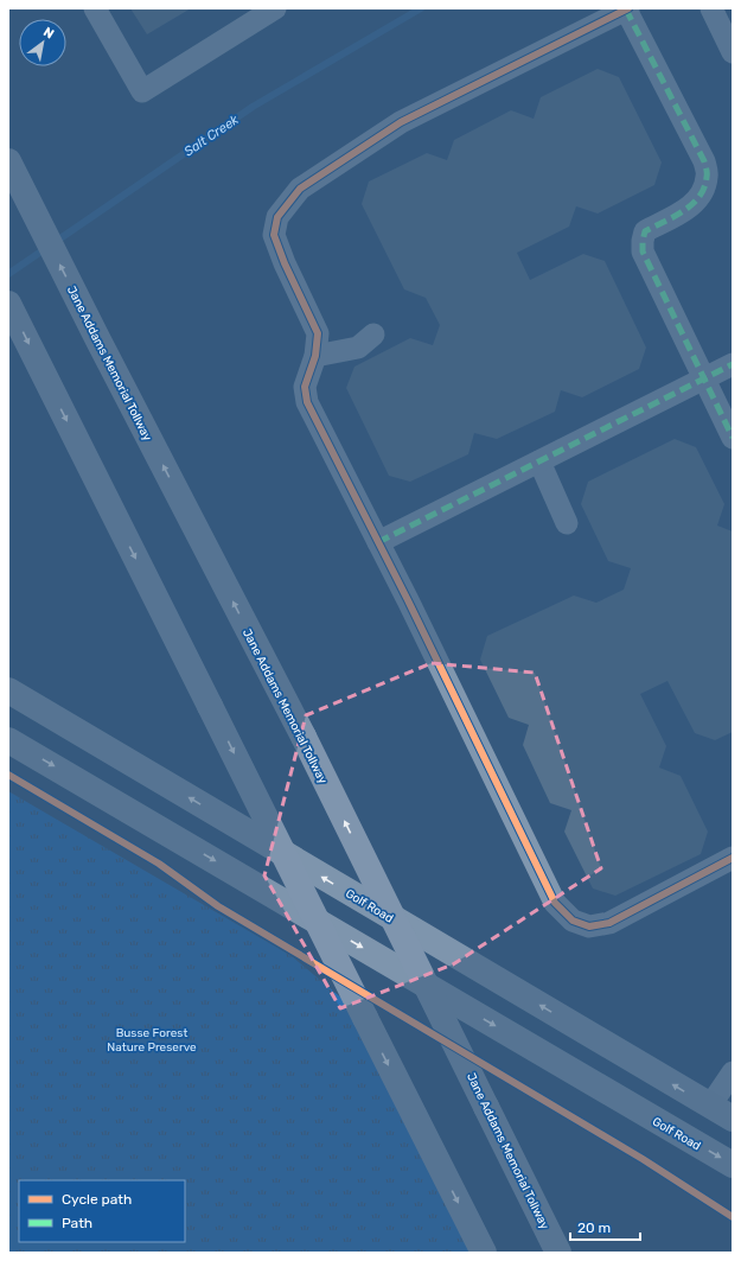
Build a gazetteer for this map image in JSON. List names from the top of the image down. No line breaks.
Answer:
{"streets":{"highway":["Jane Addams Memorial Tollway"],"main road":["Golf Road"]},"water":["Salt Creek"],"parks":["Busse Forest Nature Preserve"],"legend":["Cycle path","Path"],"scale_bar":"20 m","north":"top right"}
